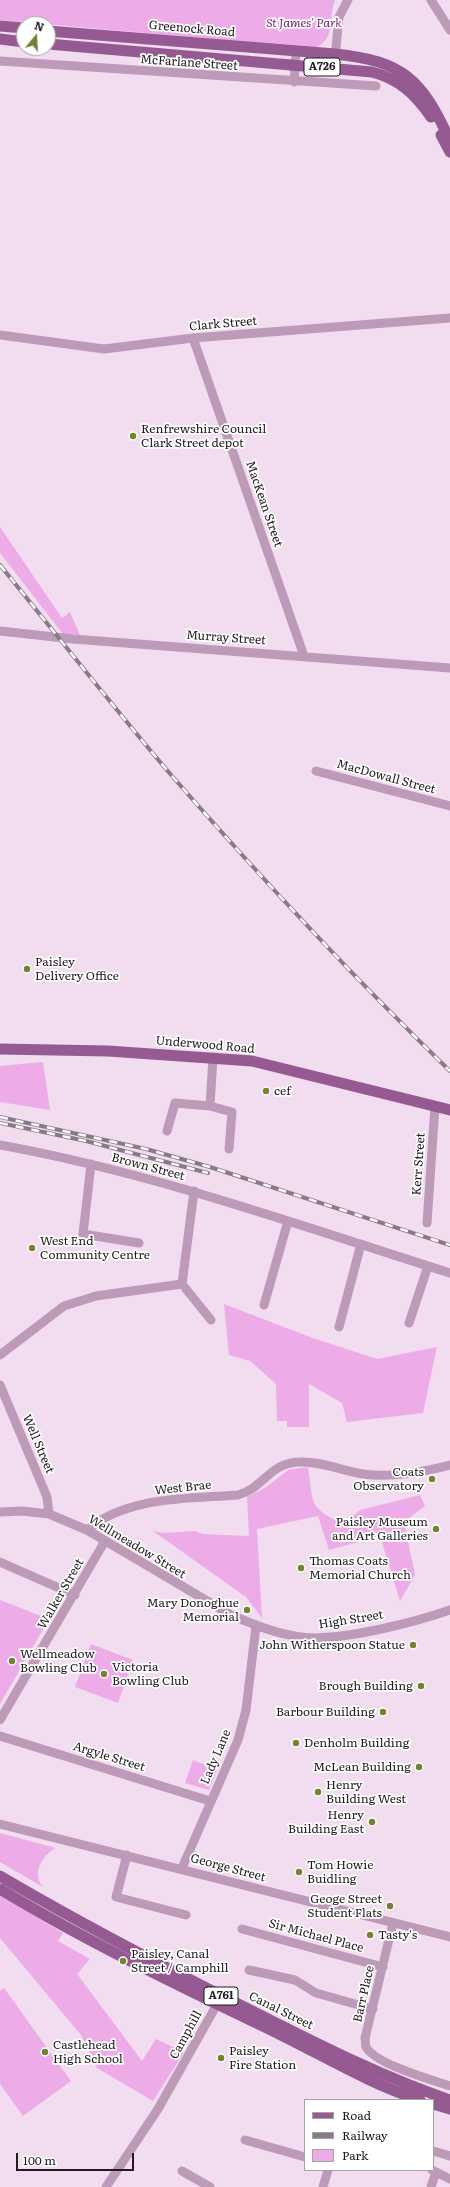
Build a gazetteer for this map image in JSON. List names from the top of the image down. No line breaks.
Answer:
{"streets":{"main road":["Greenock Road","A726","Underwood Road","A761","Canal Street"],"street":["McFarlane Street","Clark Street","MacKean Street","Murray Street","MacDowall Street","Kerr Street","Brown Street","Well Street","West Brae","Wellmeadow Street","Walker Street","High Street","Argyle Street","Lady Lane","George Street","Sir Michael Place","Barr Place","Camphill"]},"crossings":[["Clark Street","MacKean Street"],["MacKean Street","Murray Street"],["Underwood Road","Kerr Street"],["Well Street","Wellmeadow Street"],["West Brae","Wellmeadow Street"],["Wellmeadow Street","Walker Street"],["Wellmeadow Street","High Street"],["Wellmeadow Street","Lady Lane"],["High Street","Lady Lane"],["Argyle Street","Lady Lane"],["Lady Lane","George Street"],["George Street","Barr Place"],["Sir Michael Place","Barr Place"],["Canal Street","Camphill"]],"parks":["St James' Park"],"places":["Renfrewshire Council Clark Street depot","Paisley Delivery Office","cef","West End Community Centre","Coats Observatory","Paisley Museum and Art Galleries","Thomas Coats Memorial Church","Mary Donoghue Memorial","John Witherspoon Statue","Wellmeadow Bowling Club","Victoria Bowling Club","Brough Building","Barbour Building","Denholm Building","McLean Building","Henry Building West","Henry Building East","Tom Howie Buidling","Geoge Street Student Flats","Tasty's","Paisley, Canal Street / Camphill","Castlehead High School","Paisley Fire Station"],"legend":["Road","Railway","Park"],"scale_bar":"100 m","north":"top"}
